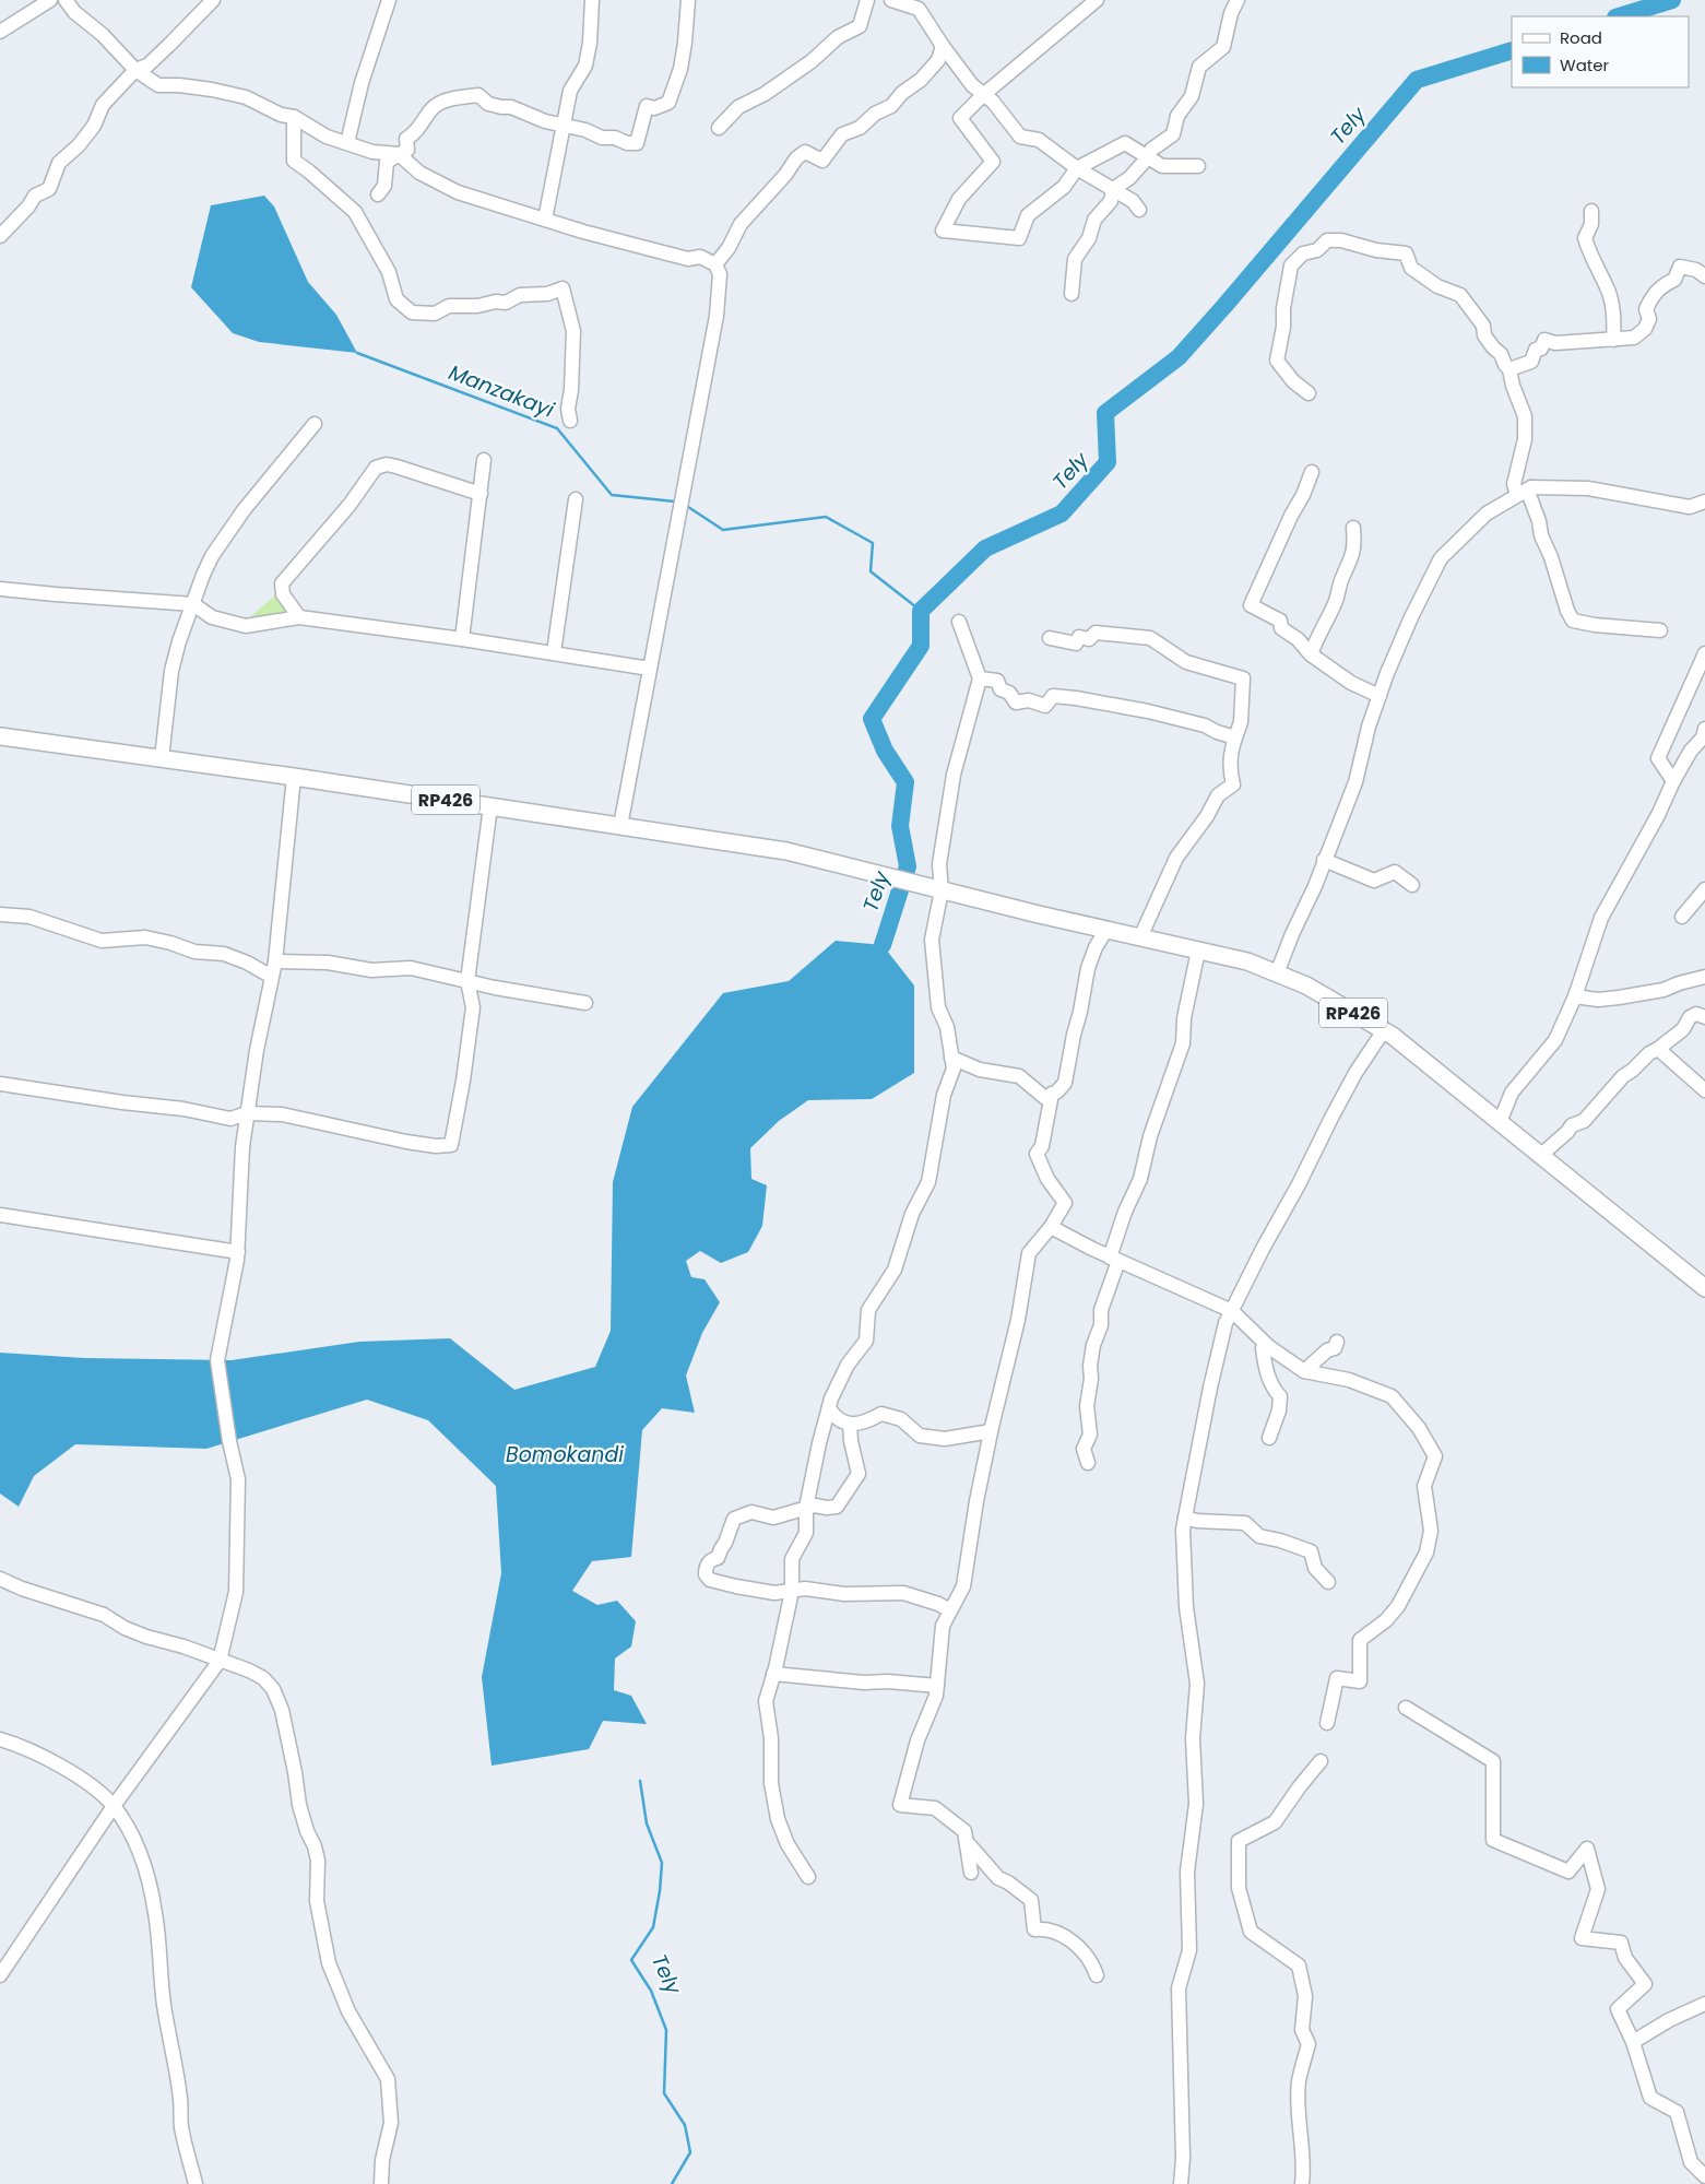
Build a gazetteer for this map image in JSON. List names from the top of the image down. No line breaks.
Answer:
{"streets":{"main road":["RP426"]},"water":["Tely","Manzakayi","Bomokandi"],"legend":["Road","Water"]}
